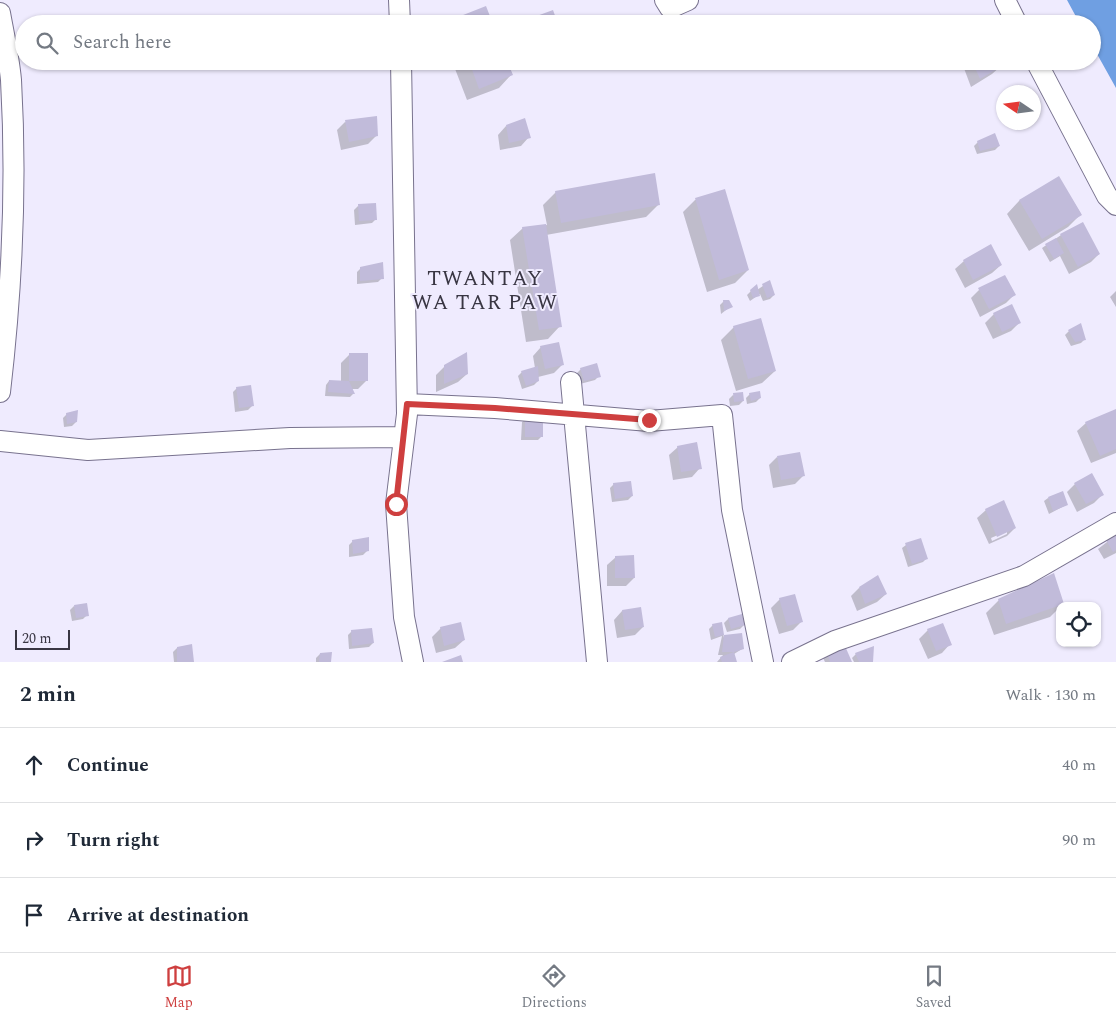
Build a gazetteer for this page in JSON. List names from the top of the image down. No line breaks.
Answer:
{"districts":["TWANTAY WA TAR PAW"],"scale_bar":"20 m","north":"left","page":{"search":"Search here","scale":"20 m","heading":["2 min","Walk · 130 m"],"list":[["Continue","40 m"],["Turn right","90 m"],"Arrive at destination"],"nav":["Map","Directions","Saved"]}}
